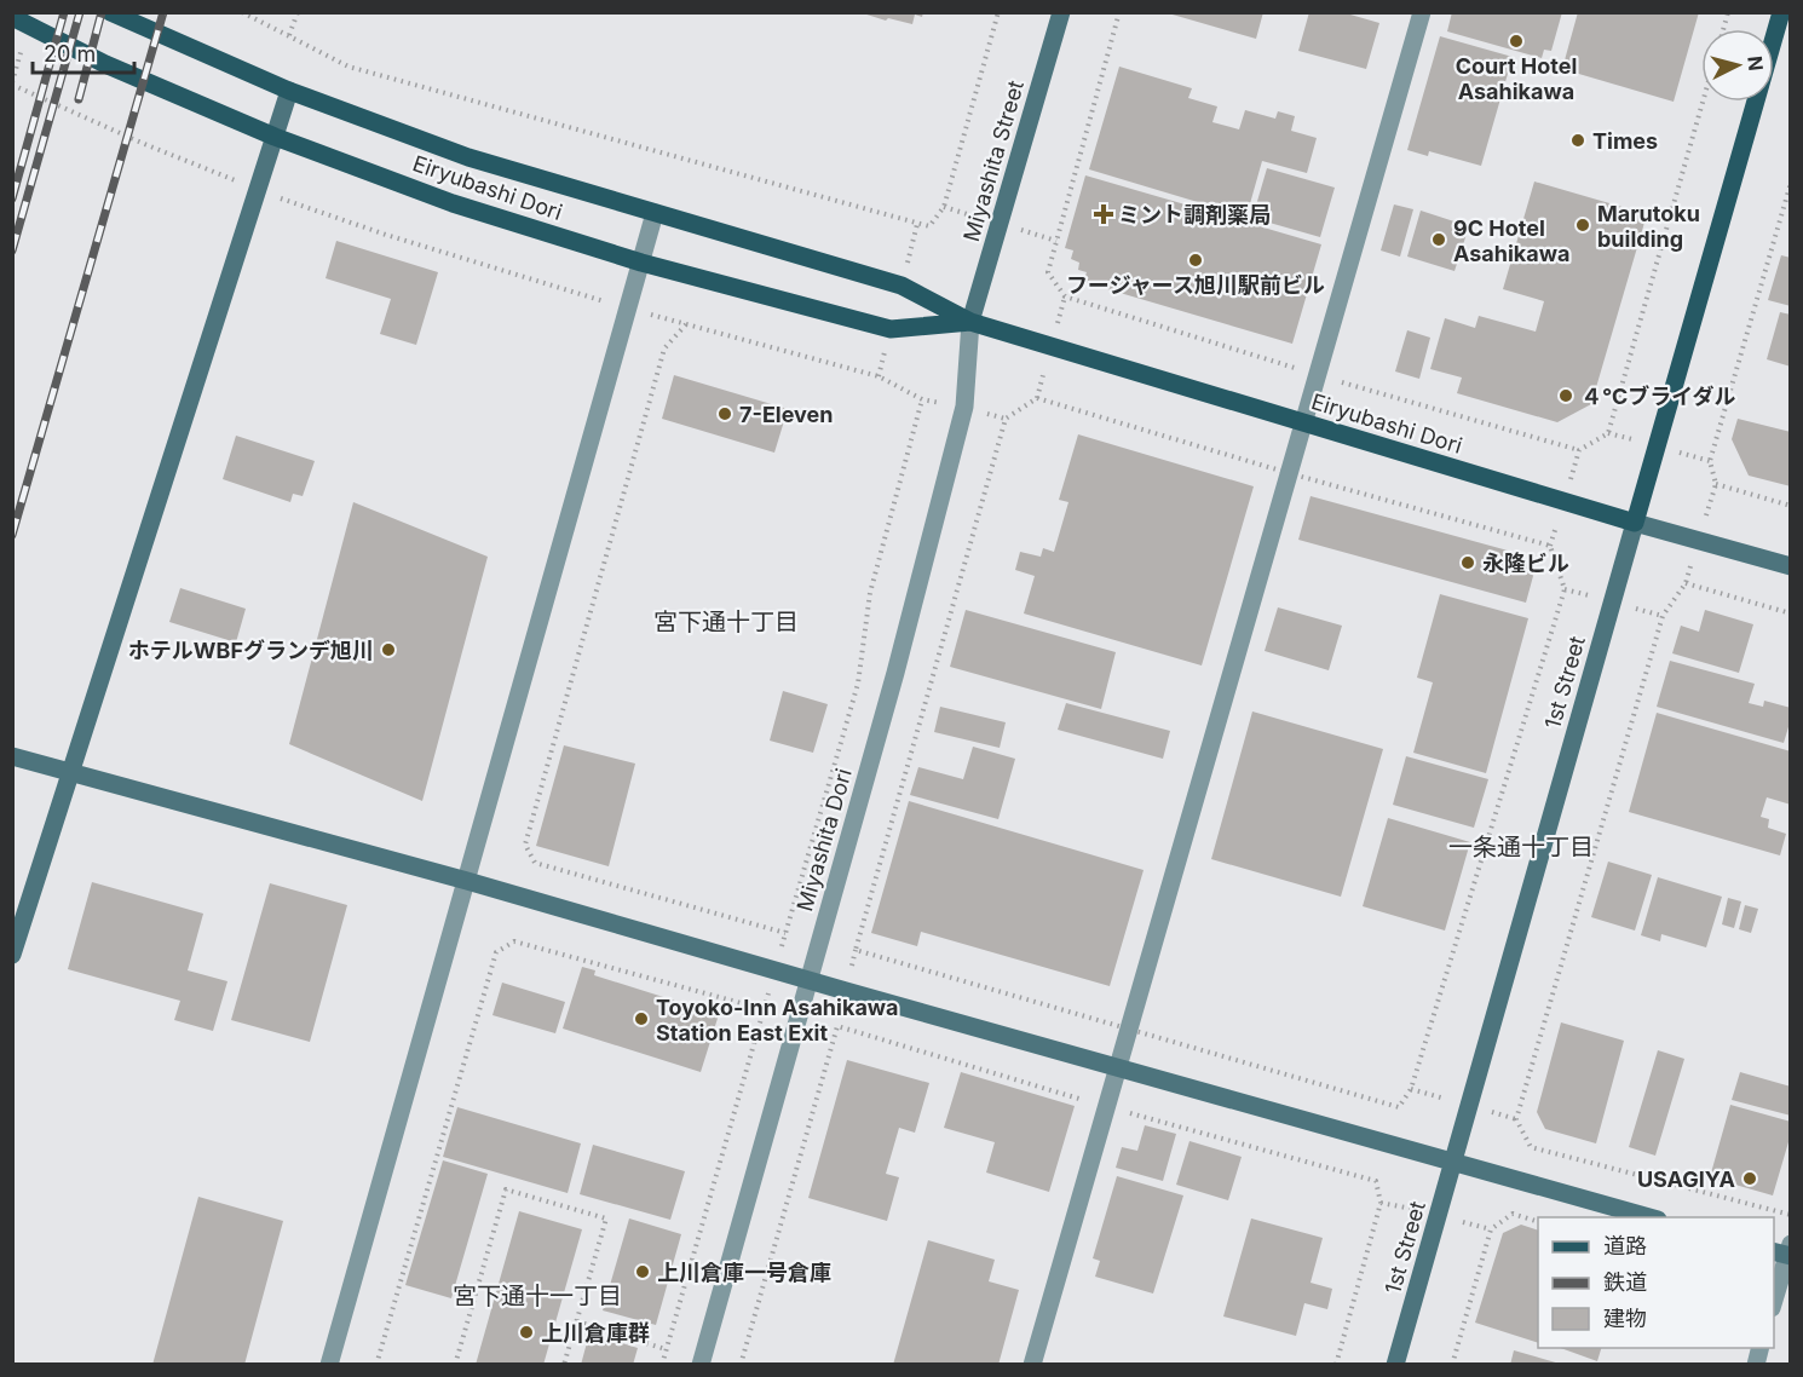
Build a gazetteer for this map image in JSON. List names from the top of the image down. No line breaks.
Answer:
{"streets":{"main road":["Eiryubashi Dori","1st Street"],"street":["Miyashita Street","Miyashita Dori"]},"crossings":[["Miyashita Street","Eiryubashi Dori"],["Miyashita Street","Miyashita Dori"],["Eiryubashi Dori","1st Street"],["Eiryubashi Dori","Miyashita Dori"]],"districts":["宮下通十丁目","一条通十丁目","宮下通十一丁目"],"places":{"other":["Court Hotel Asahikawa","Times","Marutoku building","9C Hotel Asahikawa","フージャース旭川駅前ビル","４℃ブライダル","7-Eleven","永隆ビル","ホテルWBFグランデ旭川","Toyoko-Inn Asahikawa Station East Exit","USAGIYA","上川倉庫一号倉庫","上川倉庫群"],"health":["ミント調剤薬局"]},"legend":["道路","鉄道","建物"],"scale_bar":"20 m","north":"right"}
